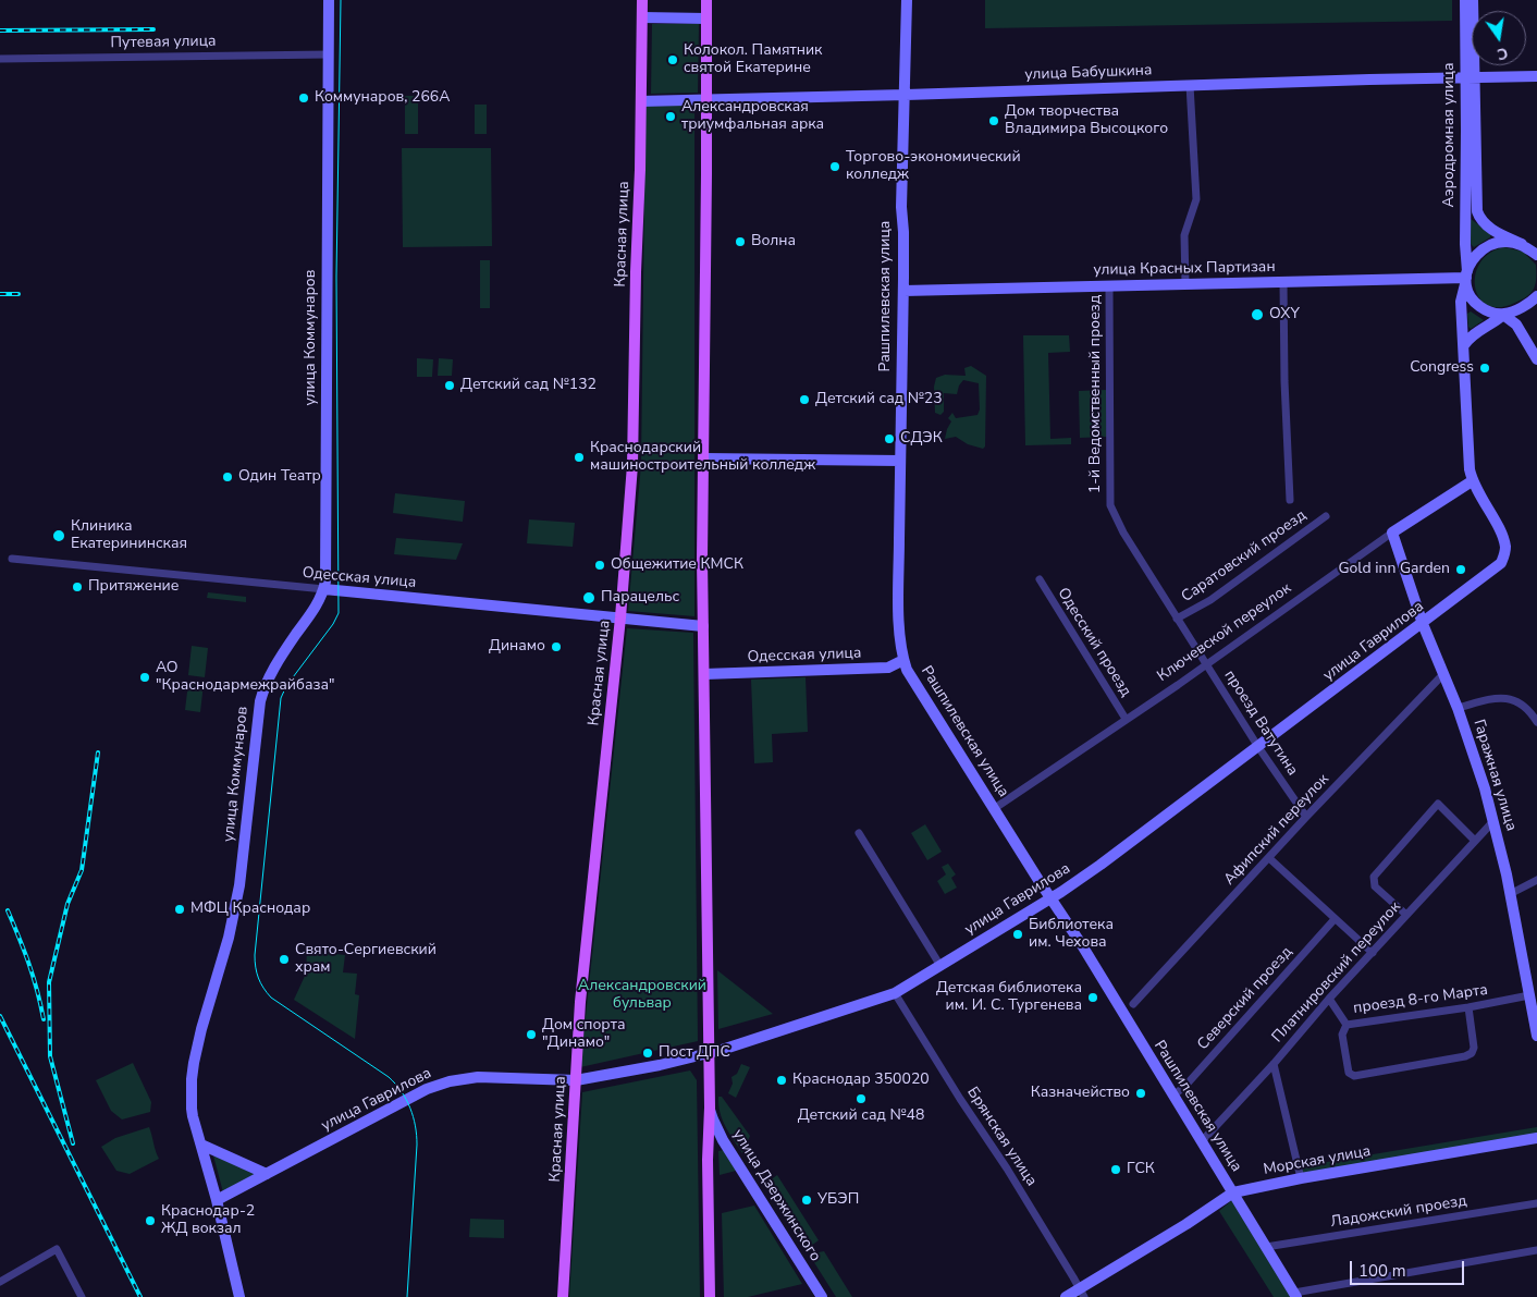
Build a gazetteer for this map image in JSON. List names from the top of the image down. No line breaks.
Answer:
{"streets":{"main road":["Красная улица"],"street":["Путевая улица","улица Бабушкина","Аэродромная улица","улица Красных Партизан","Рашпилевская улица","улица Коммунаров","1-й Ведомственный проезд","Саратовский проезд","Одесская улица","Ключевской переулок","улица Гаврилова","Одесский проезд","проезд Ватутина","Гаражная улица","Афипский переулок","Платнировский переулок","Северский проезд","проезд 8-го Марта","Брянская улица","Морская улица","улица Дзержинского","Ладожский проезд"]},"crossings":[["Путевая улица","улица Коммунаров"],["улица Бабушкина","Аэродромная улица"],["улица Бабушкина","Красная улица"],["улица Бабушкина","Рашпилевская улица"],["Аэродромная улица","улица Красных Партизан"],["Аэродромная улица","улица Гаврилова"],["Красная улица","Одесская улица"],["Красная улица","улица Гаврилова"],["улица Красных Партизан","Рашпилевская улица"],["улица Красных Партизан","1-й Ведомственный проезд"],["улица Красных Партизан","улица Гаврилова"],["Рашпилевская улица","Одесская улица"],["Рашпилевская улица","Ключевской переулок"],["Рашпилевская улица","улица Гаврилова"],["Рашпилевская улица","Платнировский переулок"],["Рашпилевская улица","Северский проезд"],["Рашпилевская улица","Морская улица"],["Рашпилевская улица","Ладожский проезд"],["улица Коммунаров","Одесская улица"],["улица Коммунаров","улица Гаврилова"],["1-й Ведомственный проезд","проезд Ватутина"],["Саратовский проезд","проезд Ватутина"],["Ключевской переулок","улица Гаврилова"],["Ключевской переулок","Одесский проезд"],["Ключевской переулок","проезд Ватутина"],["Ключевской переулок","Гаражная улица"],["улица Гаврилова","проезд Ватутина"],["улица Гаврилова","Гаражная улица"],["улица Гаврилова","Брянская улица"],["проезд Ватутина","Афипский переулок"],["Гаражная улица","Афипский переулок"],["Гаражная улица","Платнировский переулок"],["Гаражная улица","проезд 8-го Марта"],["Платнировский переулок","проезд 8-го Марта"],["Брянская улица","Морская улица"]],"parks":["Александровский бульвар"],"places":["Колокол. Памятник святой Екатерине","Коммунаров, 266А","Александровская триумфальная арка","Дом творчества Владимира Высоцкого","Торгово-экономический колледж","Волна","OXY","Congress","Детский сад №132","Детский сад №23","СДЭК","Краснодарский машиностроительный колледж","Один Театр","Клиника Екатерининская","Общежитие КМСК","Gold inn Garden","Притяжение","Парацельс","Динамо","АО \"Краснодармежрайбаза\"","МФЦ Краснодар","Библиотека им. Чехова","Свято-Сергиевский храм","Детская библиотека им. И. С. Тургенева","Дом спорта \"Динамо\"","Пост ДПС","Краснодар 350020","Казначейство","Детский сад №48","ГСК","УБЭП","Краснодар-2 ЖД вокзал"],"scale_bar":"100 m","north":"bottom"}
